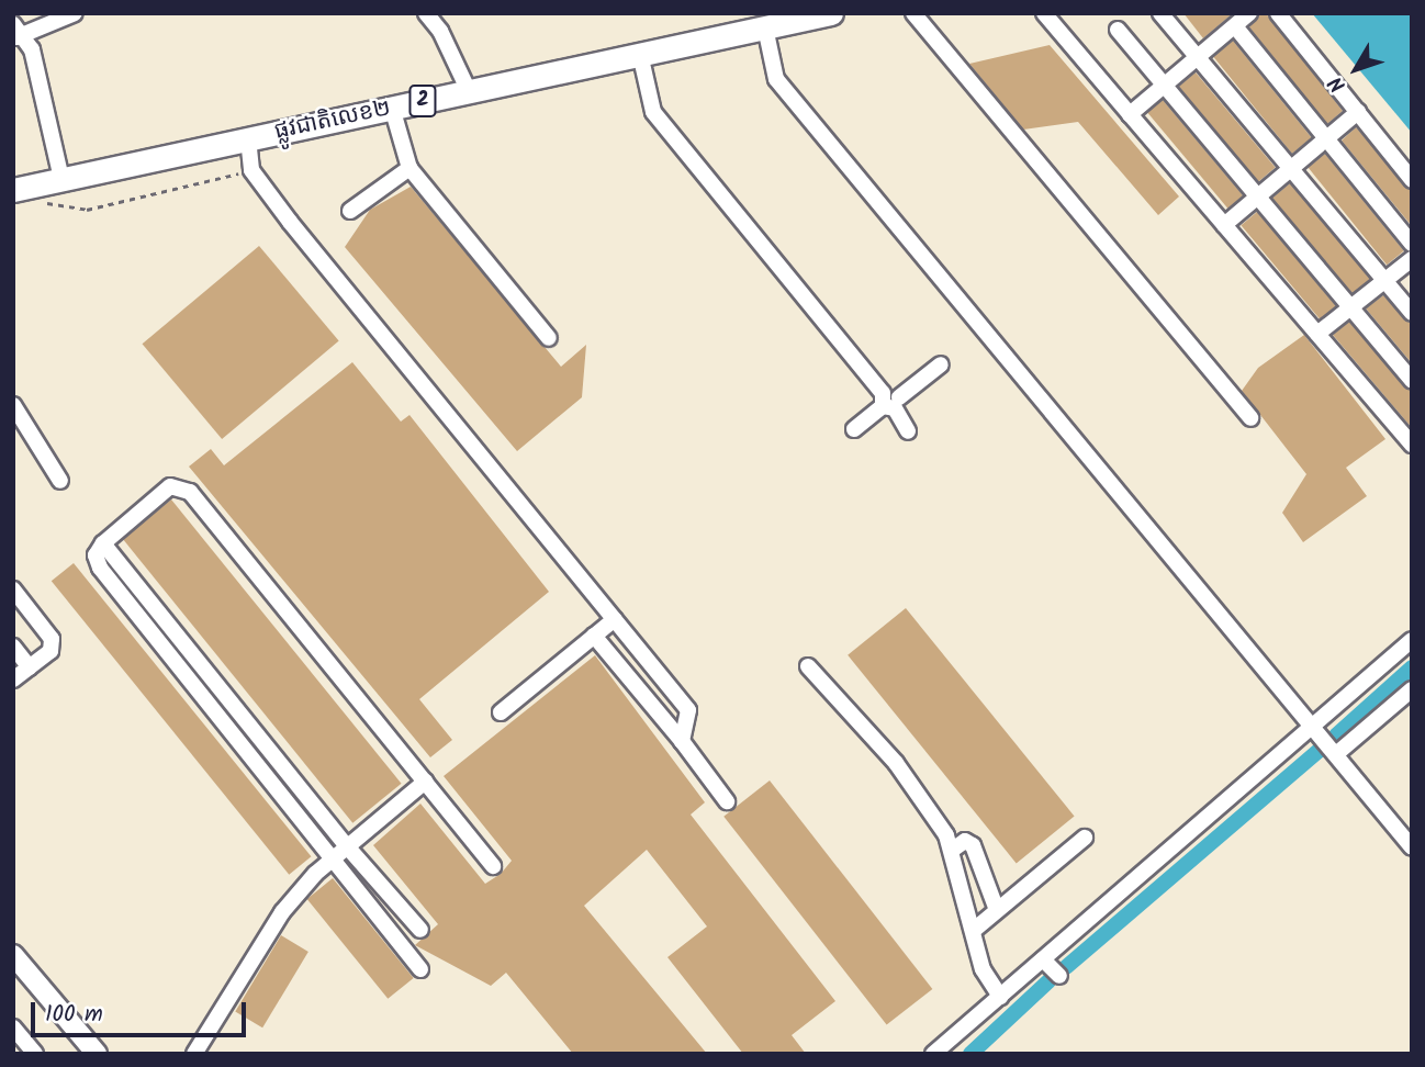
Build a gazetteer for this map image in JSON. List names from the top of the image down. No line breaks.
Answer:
{"streets":{"highway":["2","ផ្លូវជាតិលេខ២"]},"scale_bar":"100 m","north":"bottom left"}
